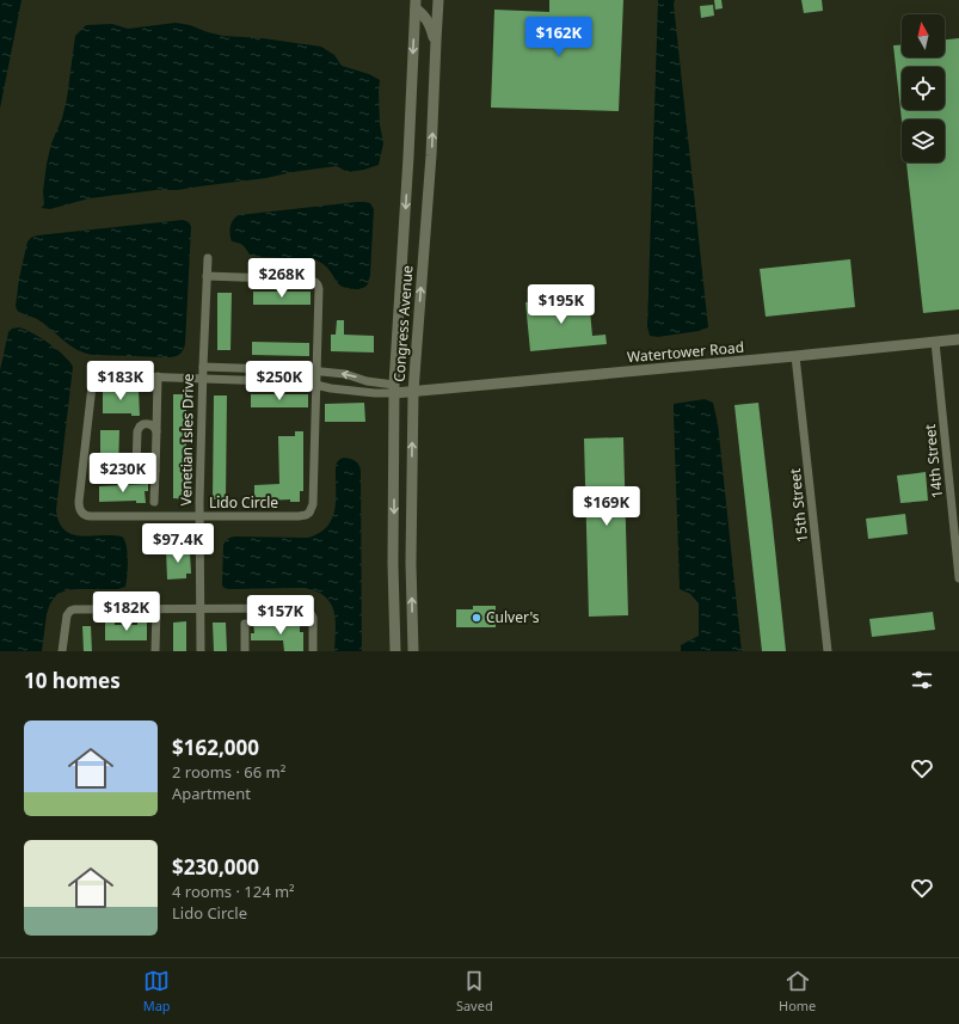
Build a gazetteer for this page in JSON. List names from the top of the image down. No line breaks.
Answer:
{"streets":{"street":["Congress Avenue","Watertower Road","Venetian Isles Drive","14th Street","Lido Circle","15th Street"]},"crossings":[["Congress Avenue","Watertower Road"],["Congress Avenue","Lido Circle"],["Watertower Road","14th Street"],["Watertower Road","15th Street"],["Venetian Isles Drive","Lido Circle"]],"places":["Culver's"],"north":"top","page":{"price":["$162K","$268K","$195K","$183K","$250K","$230K","$169K","$97.4K","$182K","$157K"],"heading":"10 homes","list":[{"name":"$162,000","note":"2 rooms · 66 m² · Apartment"},{"name":"$230,000","note":"4 rooms · 124 m² · Lido Circle"}],"tabs":["Map","Saved","Home"]}}
